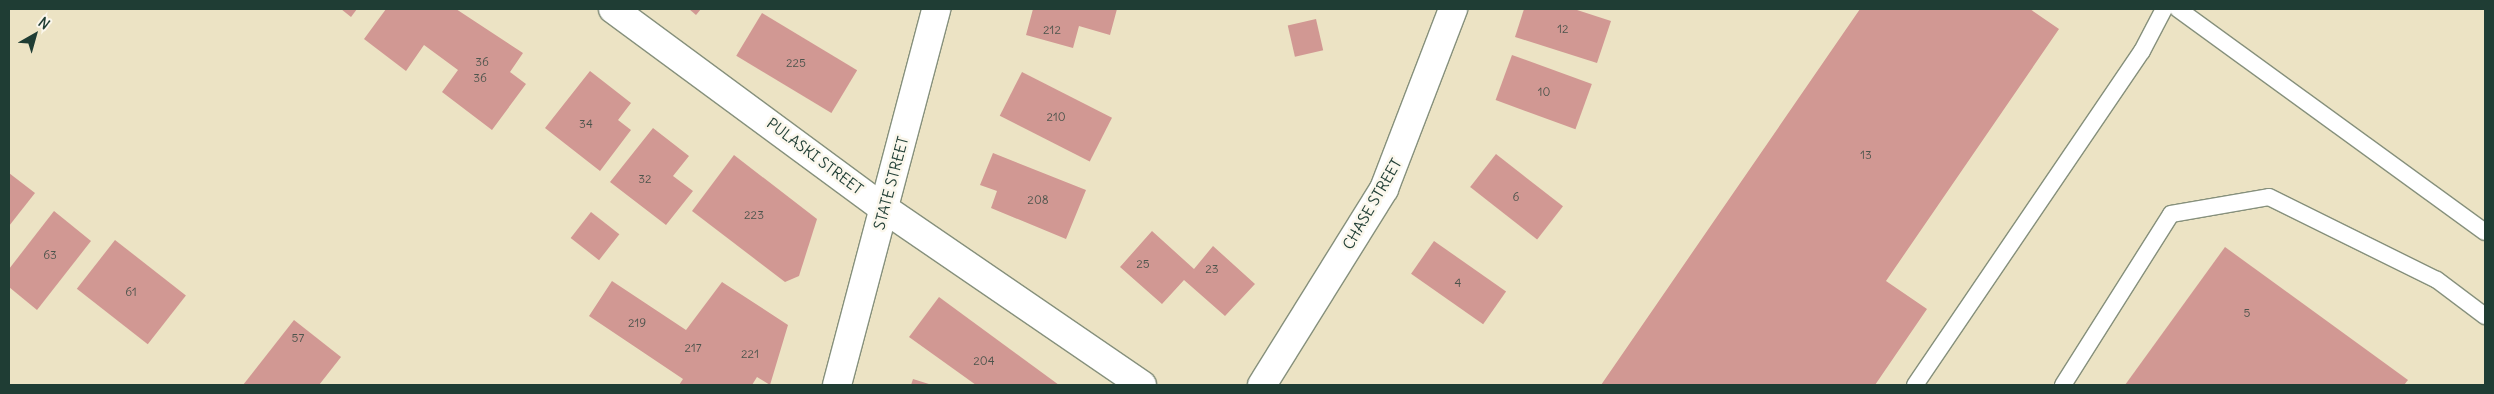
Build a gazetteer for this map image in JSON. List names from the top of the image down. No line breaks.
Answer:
{"streets":{"street":["PULASKI STREET","STATE STREET","CHASE STREET"]},"crossings":[["PULASKI STREET","STATE STREET"]],"house_numbers":["12","212","36","225","36","10","210","34","13","32","6","208","223","63","25","23","4","61","5","219","57","217","221","204"],"north":"top right"}
